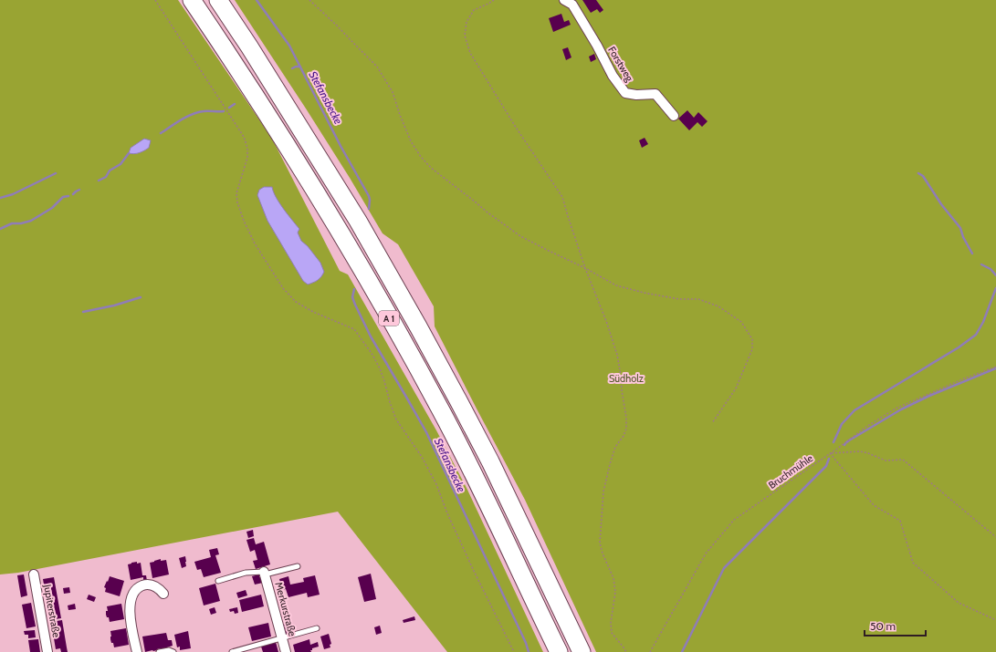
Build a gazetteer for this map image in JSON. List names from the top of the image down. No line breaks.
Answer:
{"streets":{"highway":["A 1"],"street":["Forstweg","Merkurstraße","Jupiterstraße"],"path":["Bruchmühle"]},"water":["Stefansbecke"],"parks":["Südholz"],"scale_bar":"50 m"}
